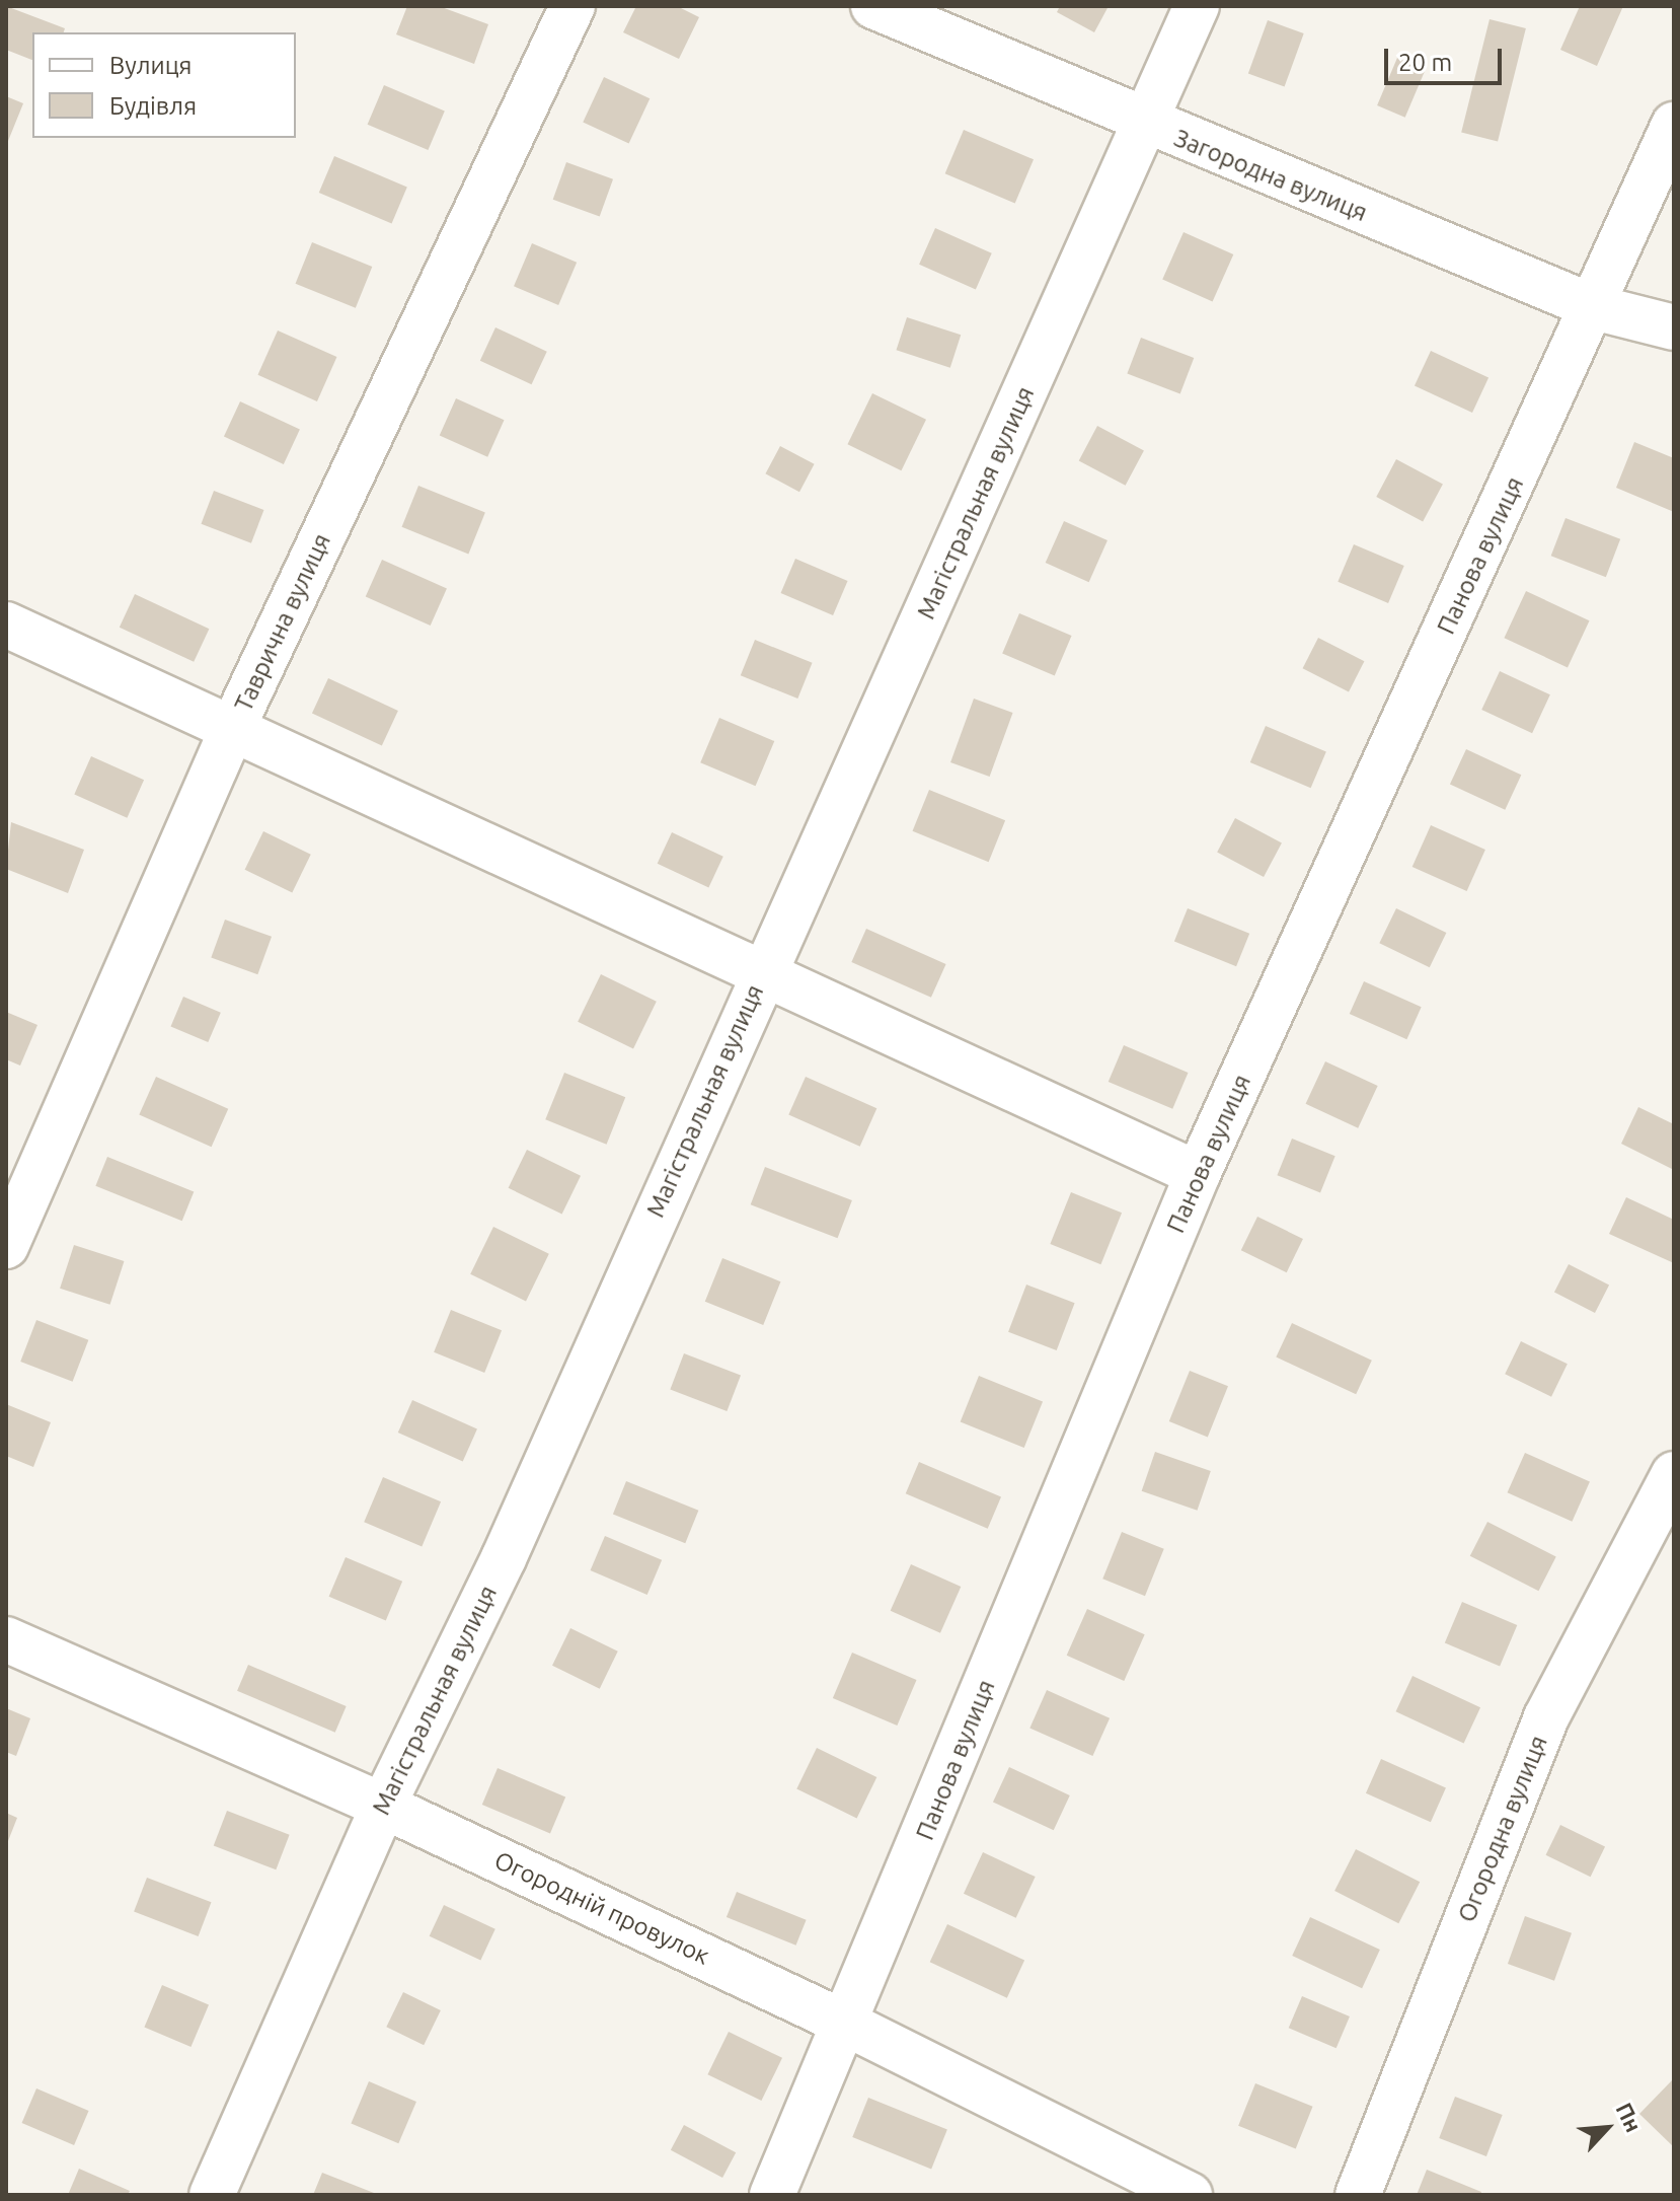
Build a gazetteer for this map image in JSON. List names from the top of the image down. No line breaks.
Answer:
{"streets":{"street":["Загородна вулиця","Магістральная вулиця","Панова вулиця","Таврична вулиця","Огородна вулиця","Огородній провулок"]},"crossings":[["Загородна вулиця","Магістральная вулиця"],["Загородна вулиця","Панова вулиця"],["Магістральная вулиця","Огородній провулок"],["Панова вулиця","Огородній провулок"]],"legend":["Вулиця","Будівля"],"scale_bar":"20 m","north":"top right"}
